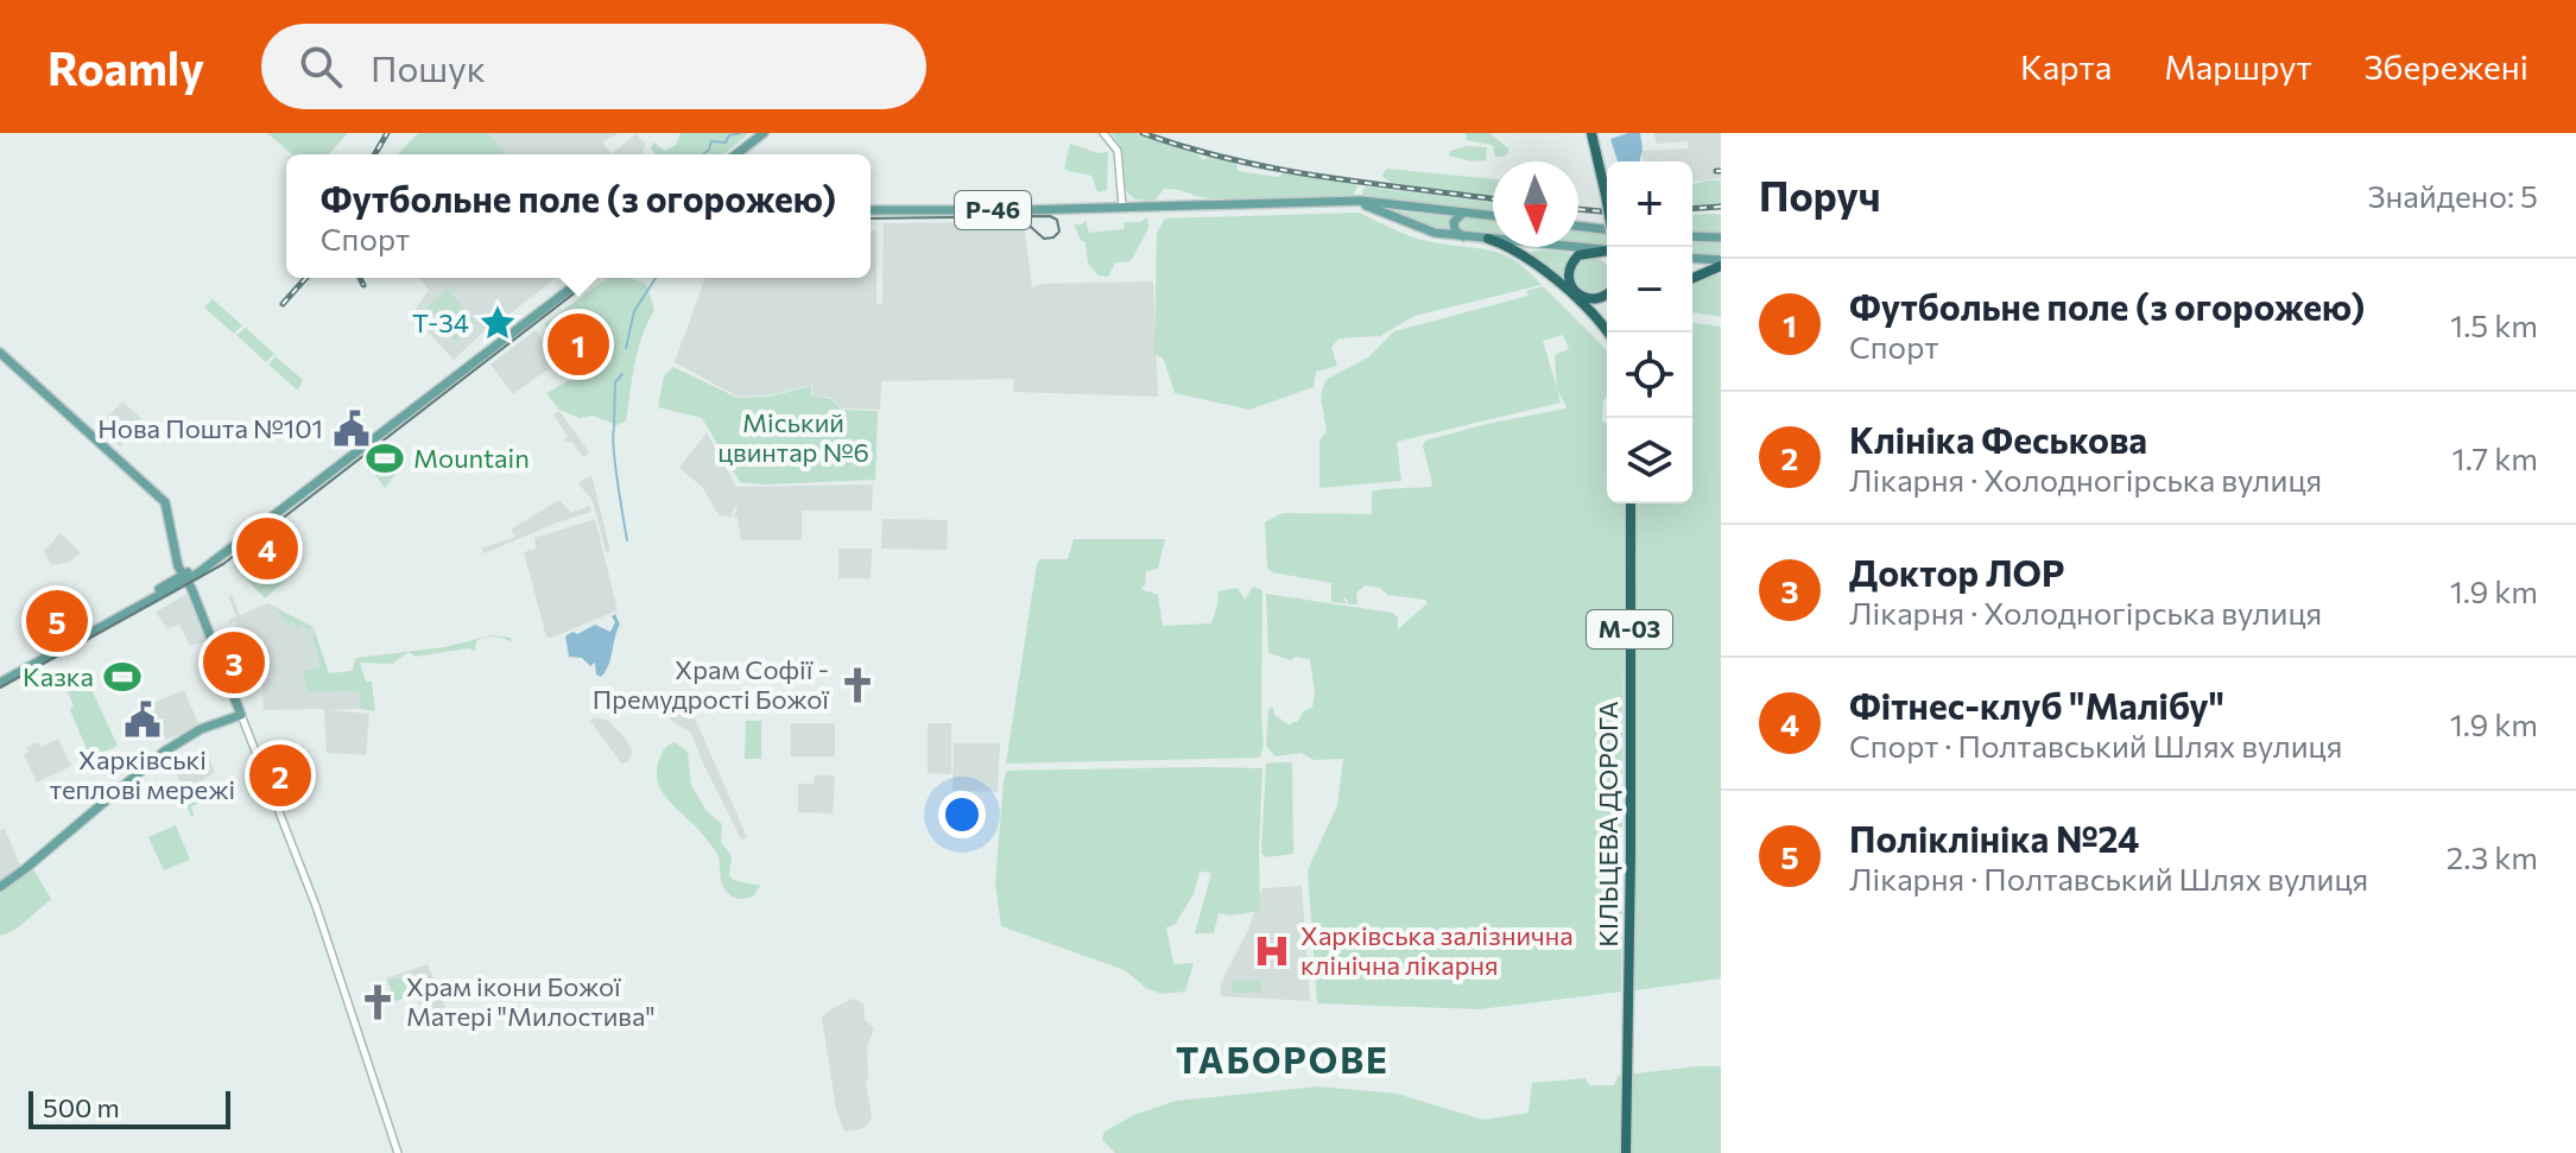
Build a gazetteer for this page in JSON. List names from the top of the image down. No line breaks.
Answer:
{"streets":{"highway":["М-03","КІЛЬЦЕВА ДОРОГА"],"main road":["Р-46"]},"districts":["ТАБОРОВЕ"],"parks":["Міський цвинтар №6"],"places":{"place":["T-34"],"public building":["Нова Пошта №101","Харківські теплові мережі"],"sports":["Mountain","Казка"],"church":["Храм Софії - Премудрості Божої","Храм ікони Божої Матері \"Милостива\""],"hospital":["Харківська залізнична клінічна лікарня"]},"scale_bar":"500 m","north":"bottom","page":{"header":"Roamly","search":"Пошук","nav":["Карта","Маршрут","Збережені"],"heading":["Поруч","Знайдено: 5"],"popup":["Футбольне поле (з огорожею)","Спорт"],"map_buttons":["+","−"],"list":[{"mark":"1","name":"Футбольне поле (з огорожею)","note":"Спорт","value":"1.5 km"},{"mark":"2","name":"Клініка Феськова","note":"Лікарня · Холодногірська вулиця","value":"1.7 km"},{"mark":"3","name":"Доктор ЛОР","note":"Лікарня · Холодногірська вулиця","value":"1.9 km"},{"mark":"4","name":"Фітнес-клуб \"Малібу\"","note":"Спорт · Полтавський Шлях вулиця","value":"1.9 km"},{"mark":"5","name":"Поліклініка №24","note":"Лікарня · Полтавський Шлях вулиця","value":"2.3 km"}],"pins":["1","4","5","3","2"],"scale":"500 m"}}
